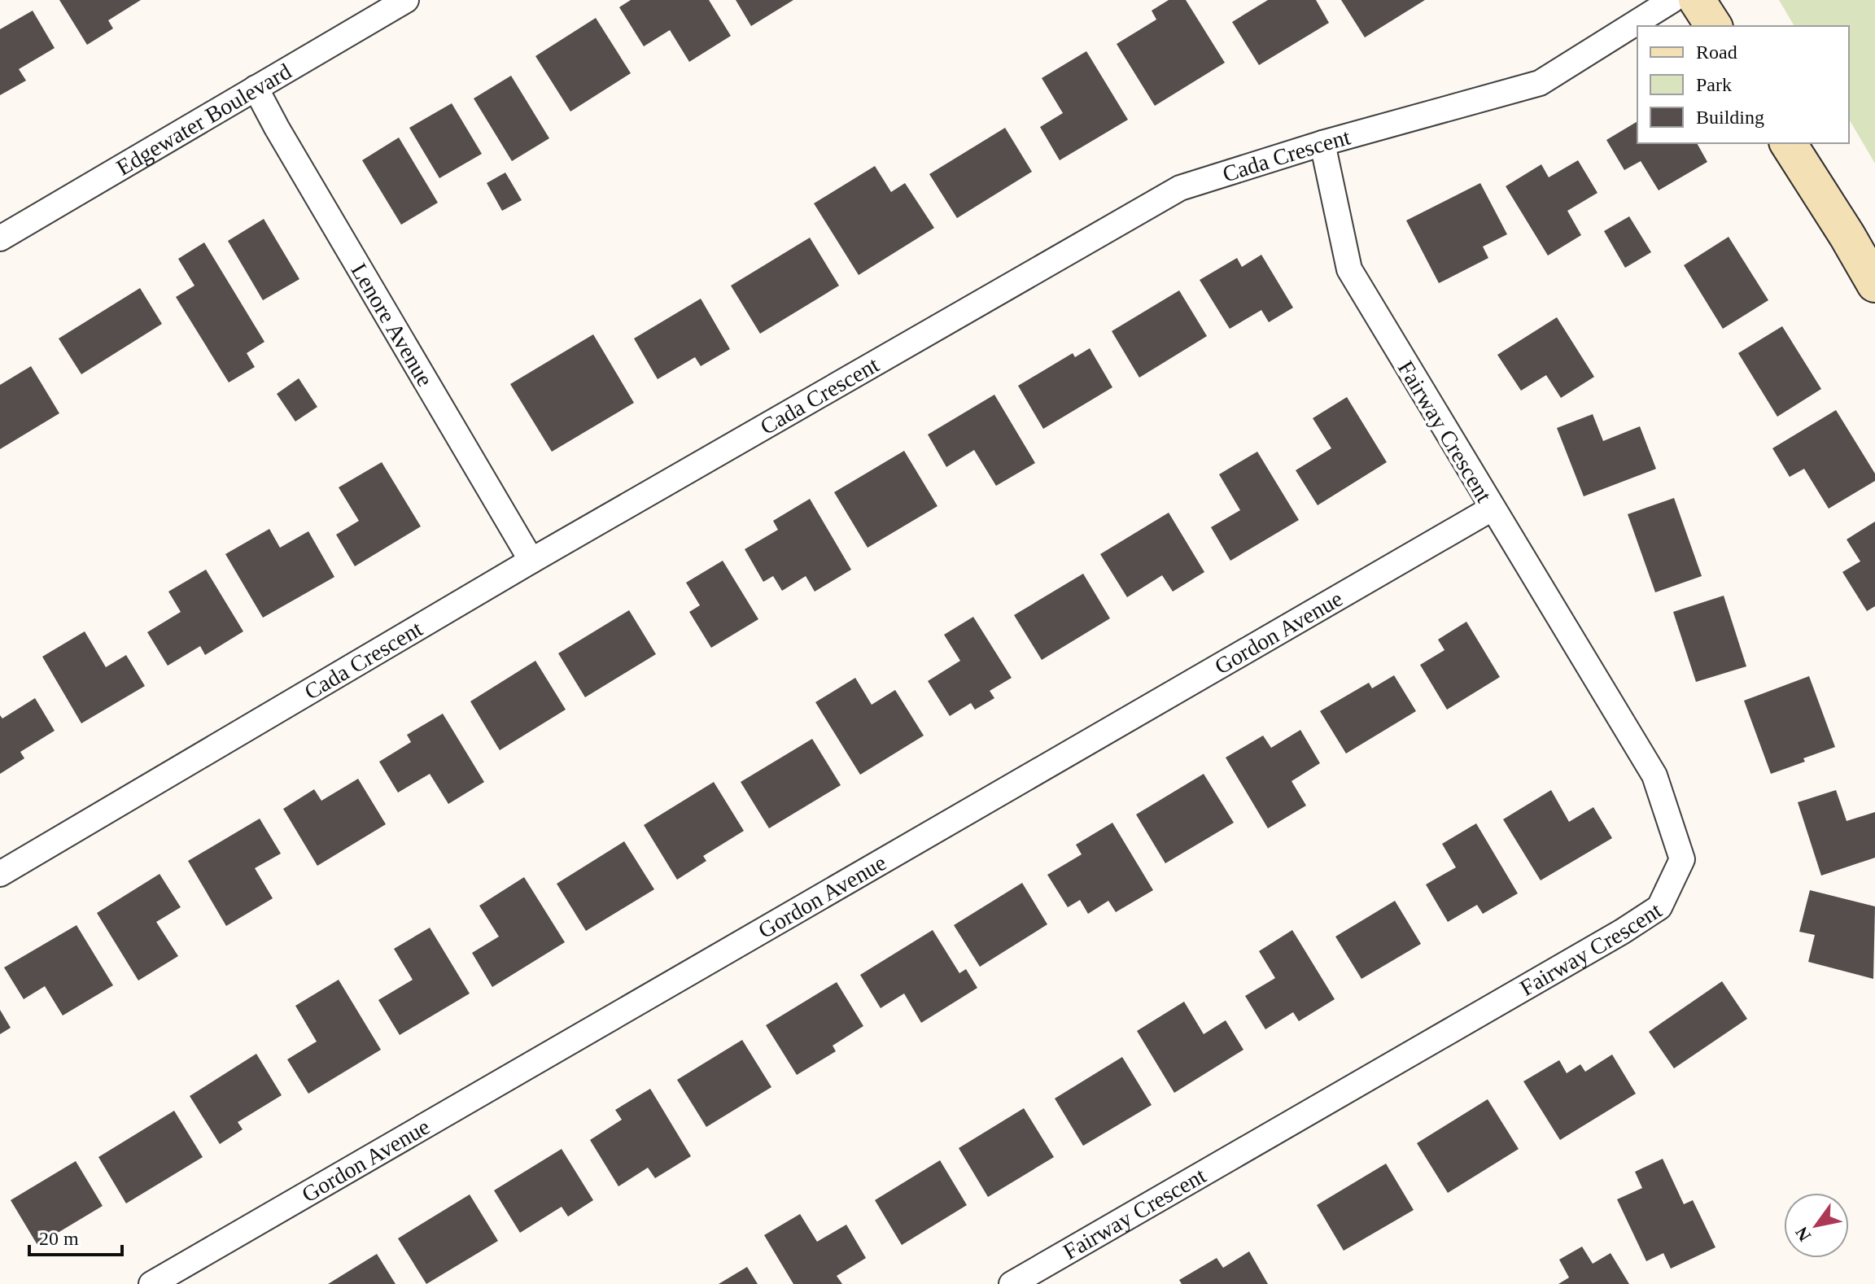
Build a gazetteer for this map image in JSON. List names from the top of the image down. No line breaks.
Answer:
{"streets":{"street":["Edgewater Boulevard","Cada Crescent","Lenore Avenue","Fairway Crescent","Gordon Avenue"]},"crossings":[["Edgewater Boulevard","Lenore Avenue"],["Cada Crescent","Lenore Avenue"],["Cada Crescent","Fairway Crescent"],["Fairway Crescent","Gordon Avenue"]],"legend":["Road","Park","Building"],"scale_bar":"20 m","north":"bottom left"}
